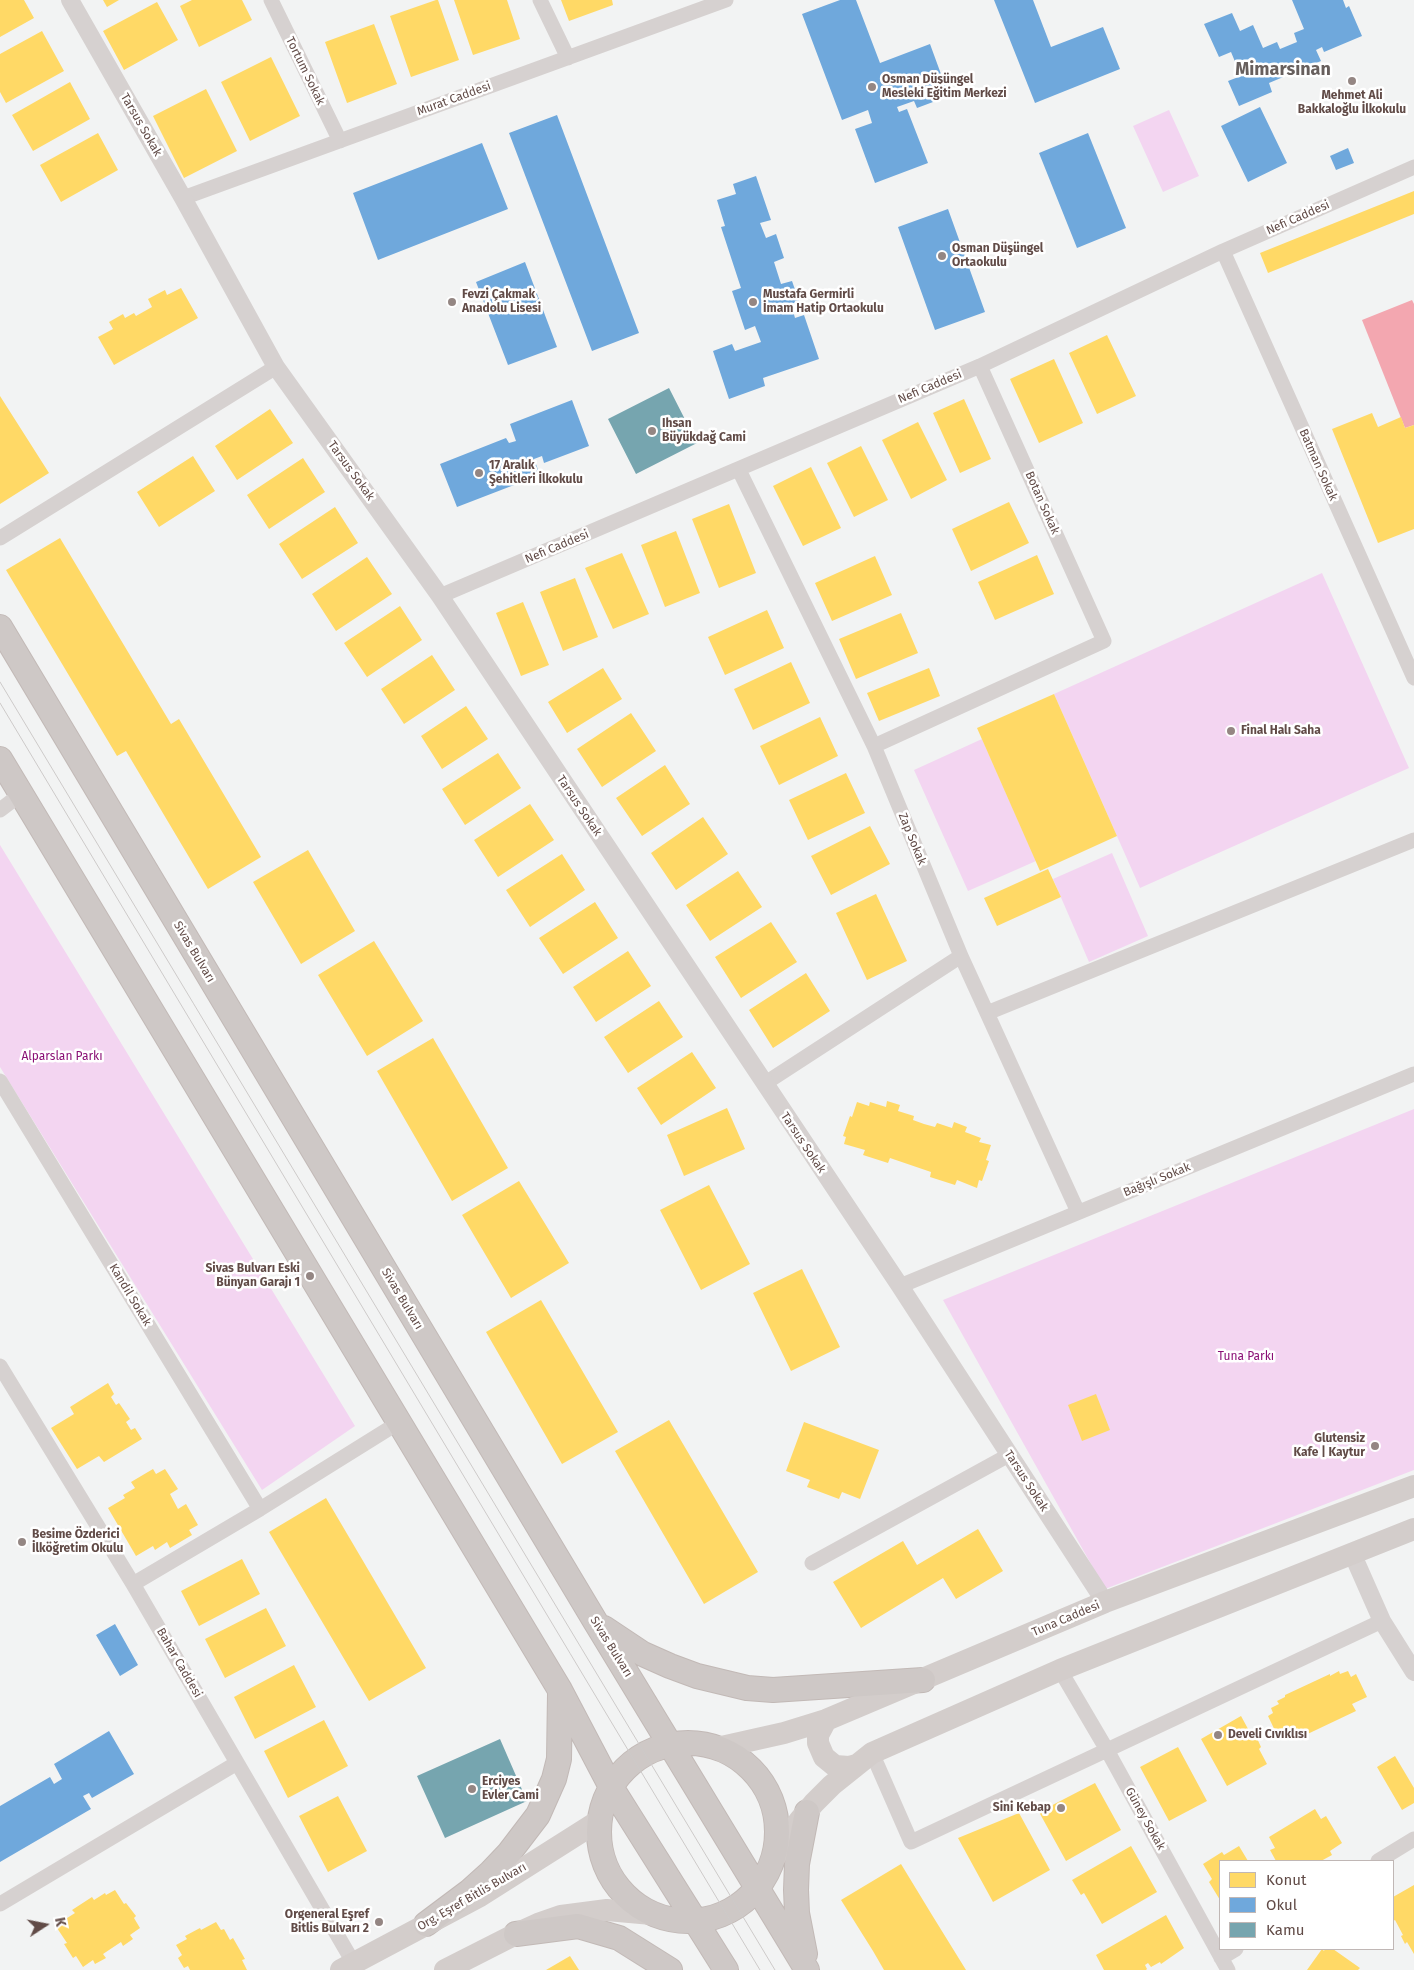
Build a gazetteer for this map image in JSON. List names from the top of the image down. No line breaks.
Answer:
{"streets":{"highway":["Sivas Bulvarı"],"main road":["Tuna Caddesi","Org. Eşref Bitlis Bulvarı"],"street":["Tortum Sokak","Murat Caddesi","Tarsus Sokak","Nefi Caddesi","Batman Sokak","Botan Sokak","Zap Sokak","Bağışlı Sokak","Kandil Sokak","Bahar Caddesi","Güney Sokak"]},"crossings":[["Tortum Sokak","Murat Caddesi"],["Murat Caddesi","Tarsus Sokak"],["Tarsus Sokak","Nefi Caddesi"],["Tarsus Sokak","Bağışlı Sokak"],["Tarsus Sokak","Tuna Caddesi"],["Nefi Caddesi","Batman Sokak"],["Nefi Caddesi","Botan Sokak"],["Nefi Caddesi","Zap Sokak"],["Botan Sokak","Zap Sokak"],["Zap Sokak","Bağışlı Sokak"],["Bahar Caddesi","Org. Eşref Bitlis Bulvarı"]],"districts":["Mimarsinan"],"parks":["Alparslan Parkı","Tuna Parkı"],"places":["Mehmet Ali Bakkaloğlu İlkokulu","Osman Düşüngel Mesleki Eğitim Merkezi","Osman Düşüngel Ortaokulu","Fevzi Çakmak Anadolu Lisesi","Mustafa Germirli İmam Hatip Ortaokulu","Ihsan Büyükdağ Cami","17 Aralık Şehitleri İlkokulu","Final Halı Saha","Sivas Bulvarı Eski Bünyan Garajı 1","Glutensiz Kafe | Kaytur","Besime Özderici İlköğretim Okulu","Develi Cıvıklısı","Erciyes Evler Cami","Sini Kebap","Orgeneral Eşref Bitlis Bulvarı 2"],"legend":["Konut","Okul","Kamu"],"north":"right"}
